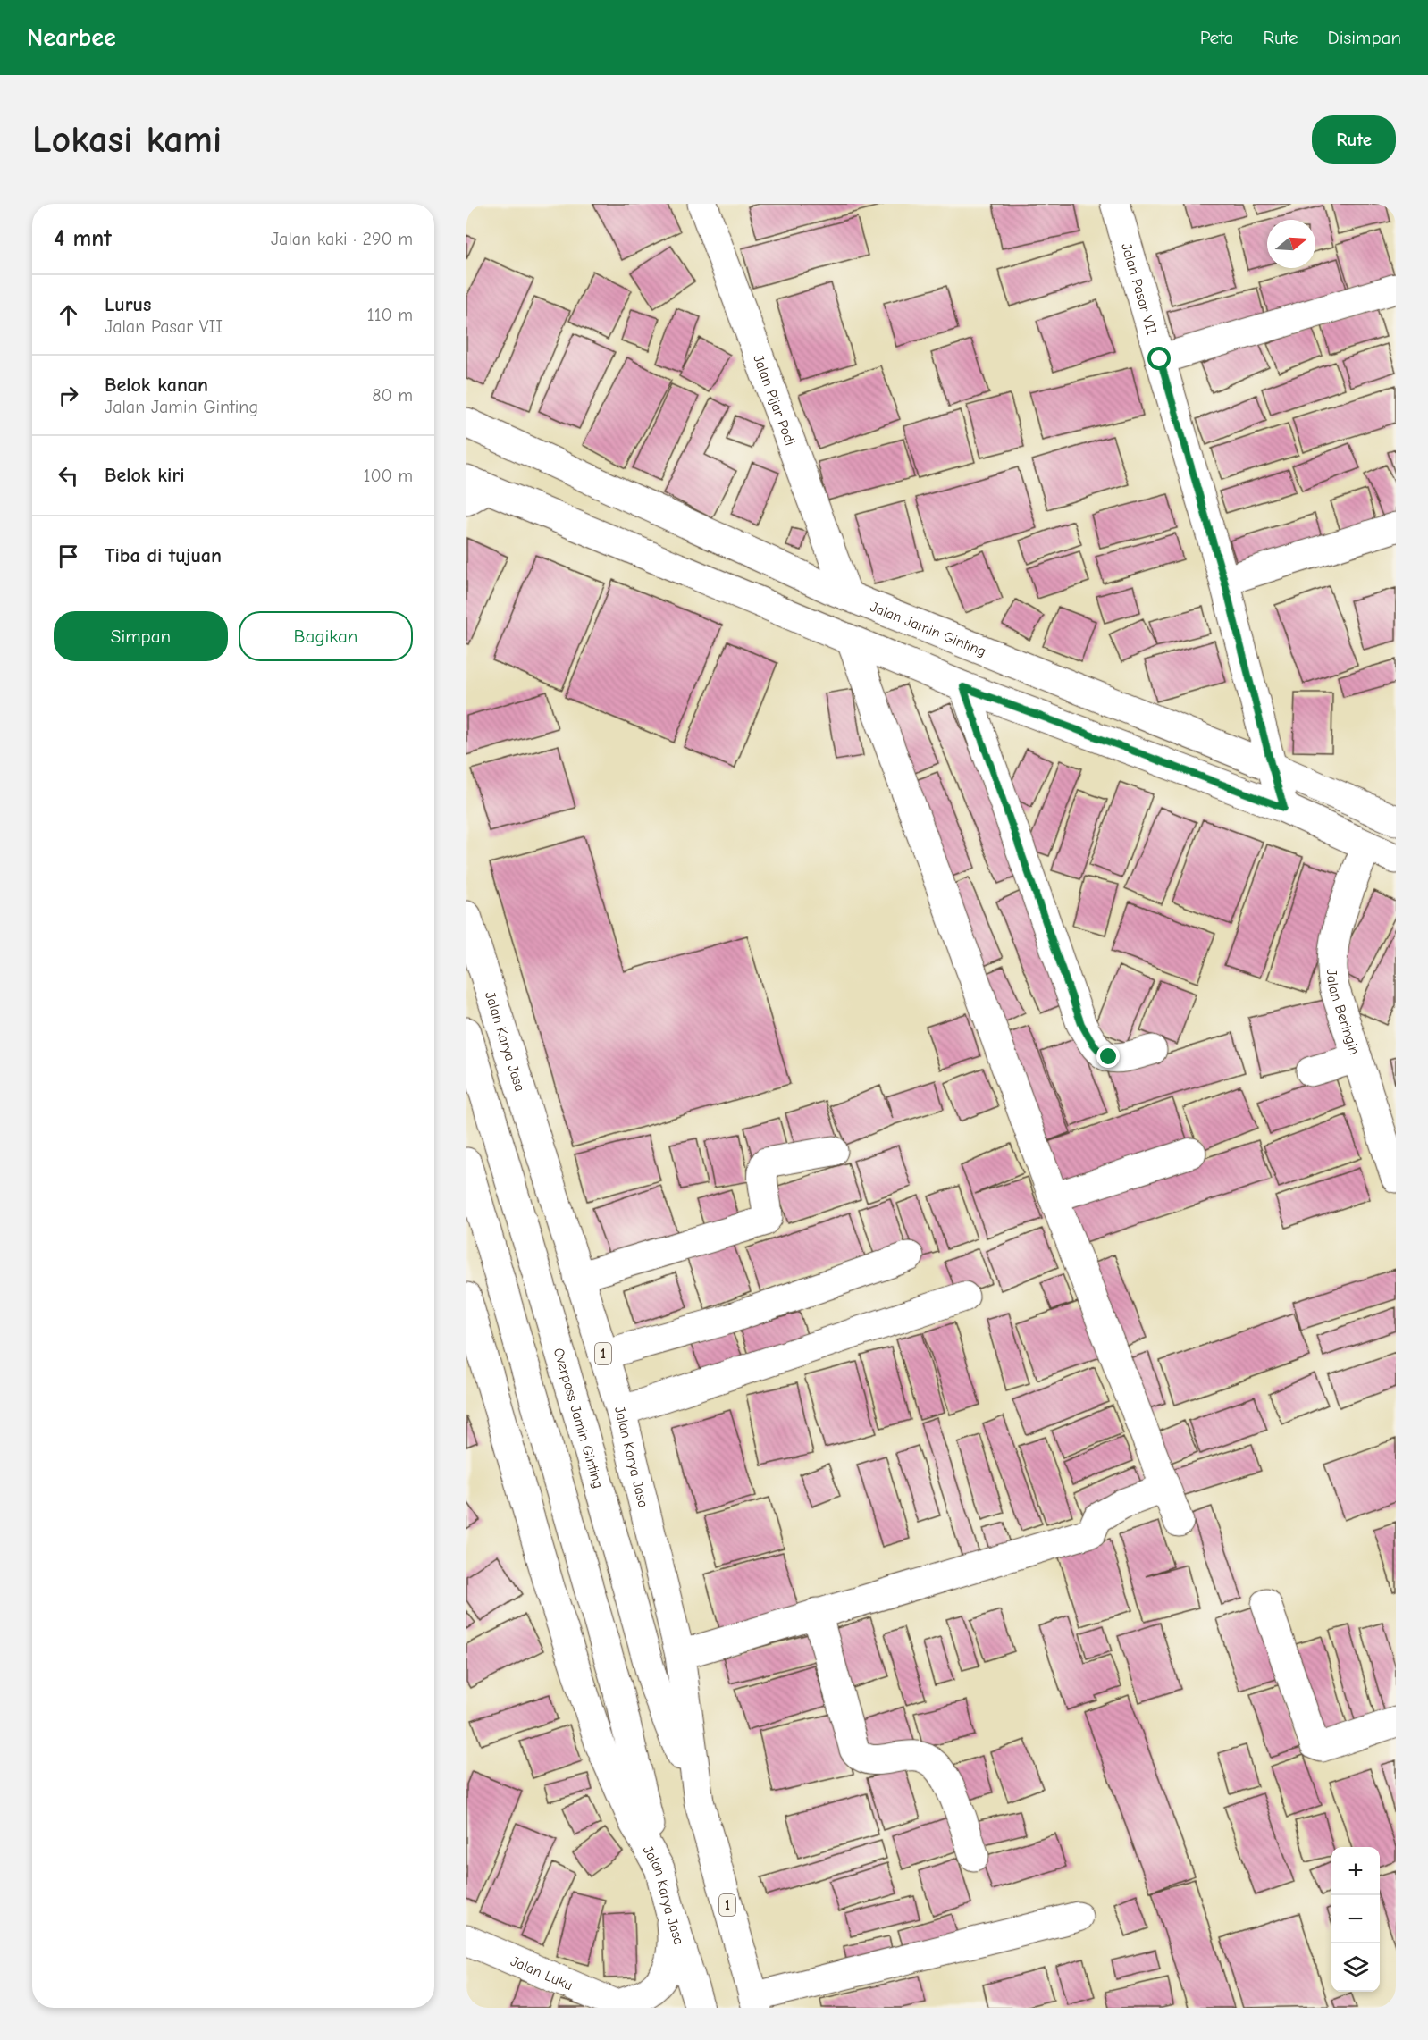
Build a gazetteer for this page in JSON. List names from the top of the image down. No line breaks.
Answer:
{"streets":{"main road":["Jalan Pasar VII","Jalan Pijar Podi","Jalan Jamin Ginting","Jalan Beringin","Jalan Karya Jasa","1","Overpass Jamin Ginting","Jalan Luku"]},"crossings":[["Jalan Pasar VII","Jalan Jamin Ginting"],["Jalan Pijar Podi","Jalan Jamin Ginting"],["Jalan Karya Jasa","Overpass Jamin Ginting"],["Jalan Karya Jasa","Jalan Luku"]],"north":"right","page":{"header":"Nearbee","nav":["Peta","Rute","Disimpan"],"buttons":["Rute",["Simpan","Bagikan"]],"title":"Lokasi kami","heading":["4 mnt","Jalan kaki · 290 m"],"list":[["Lurus","Jalan Pasar VII","110 m"],["Belok kanan","Jalan Jamin Ginting","80 m"],["Belok kiri","100 m"],"Tiba di tujuan"],"map_buttons":["+","−"]}}
